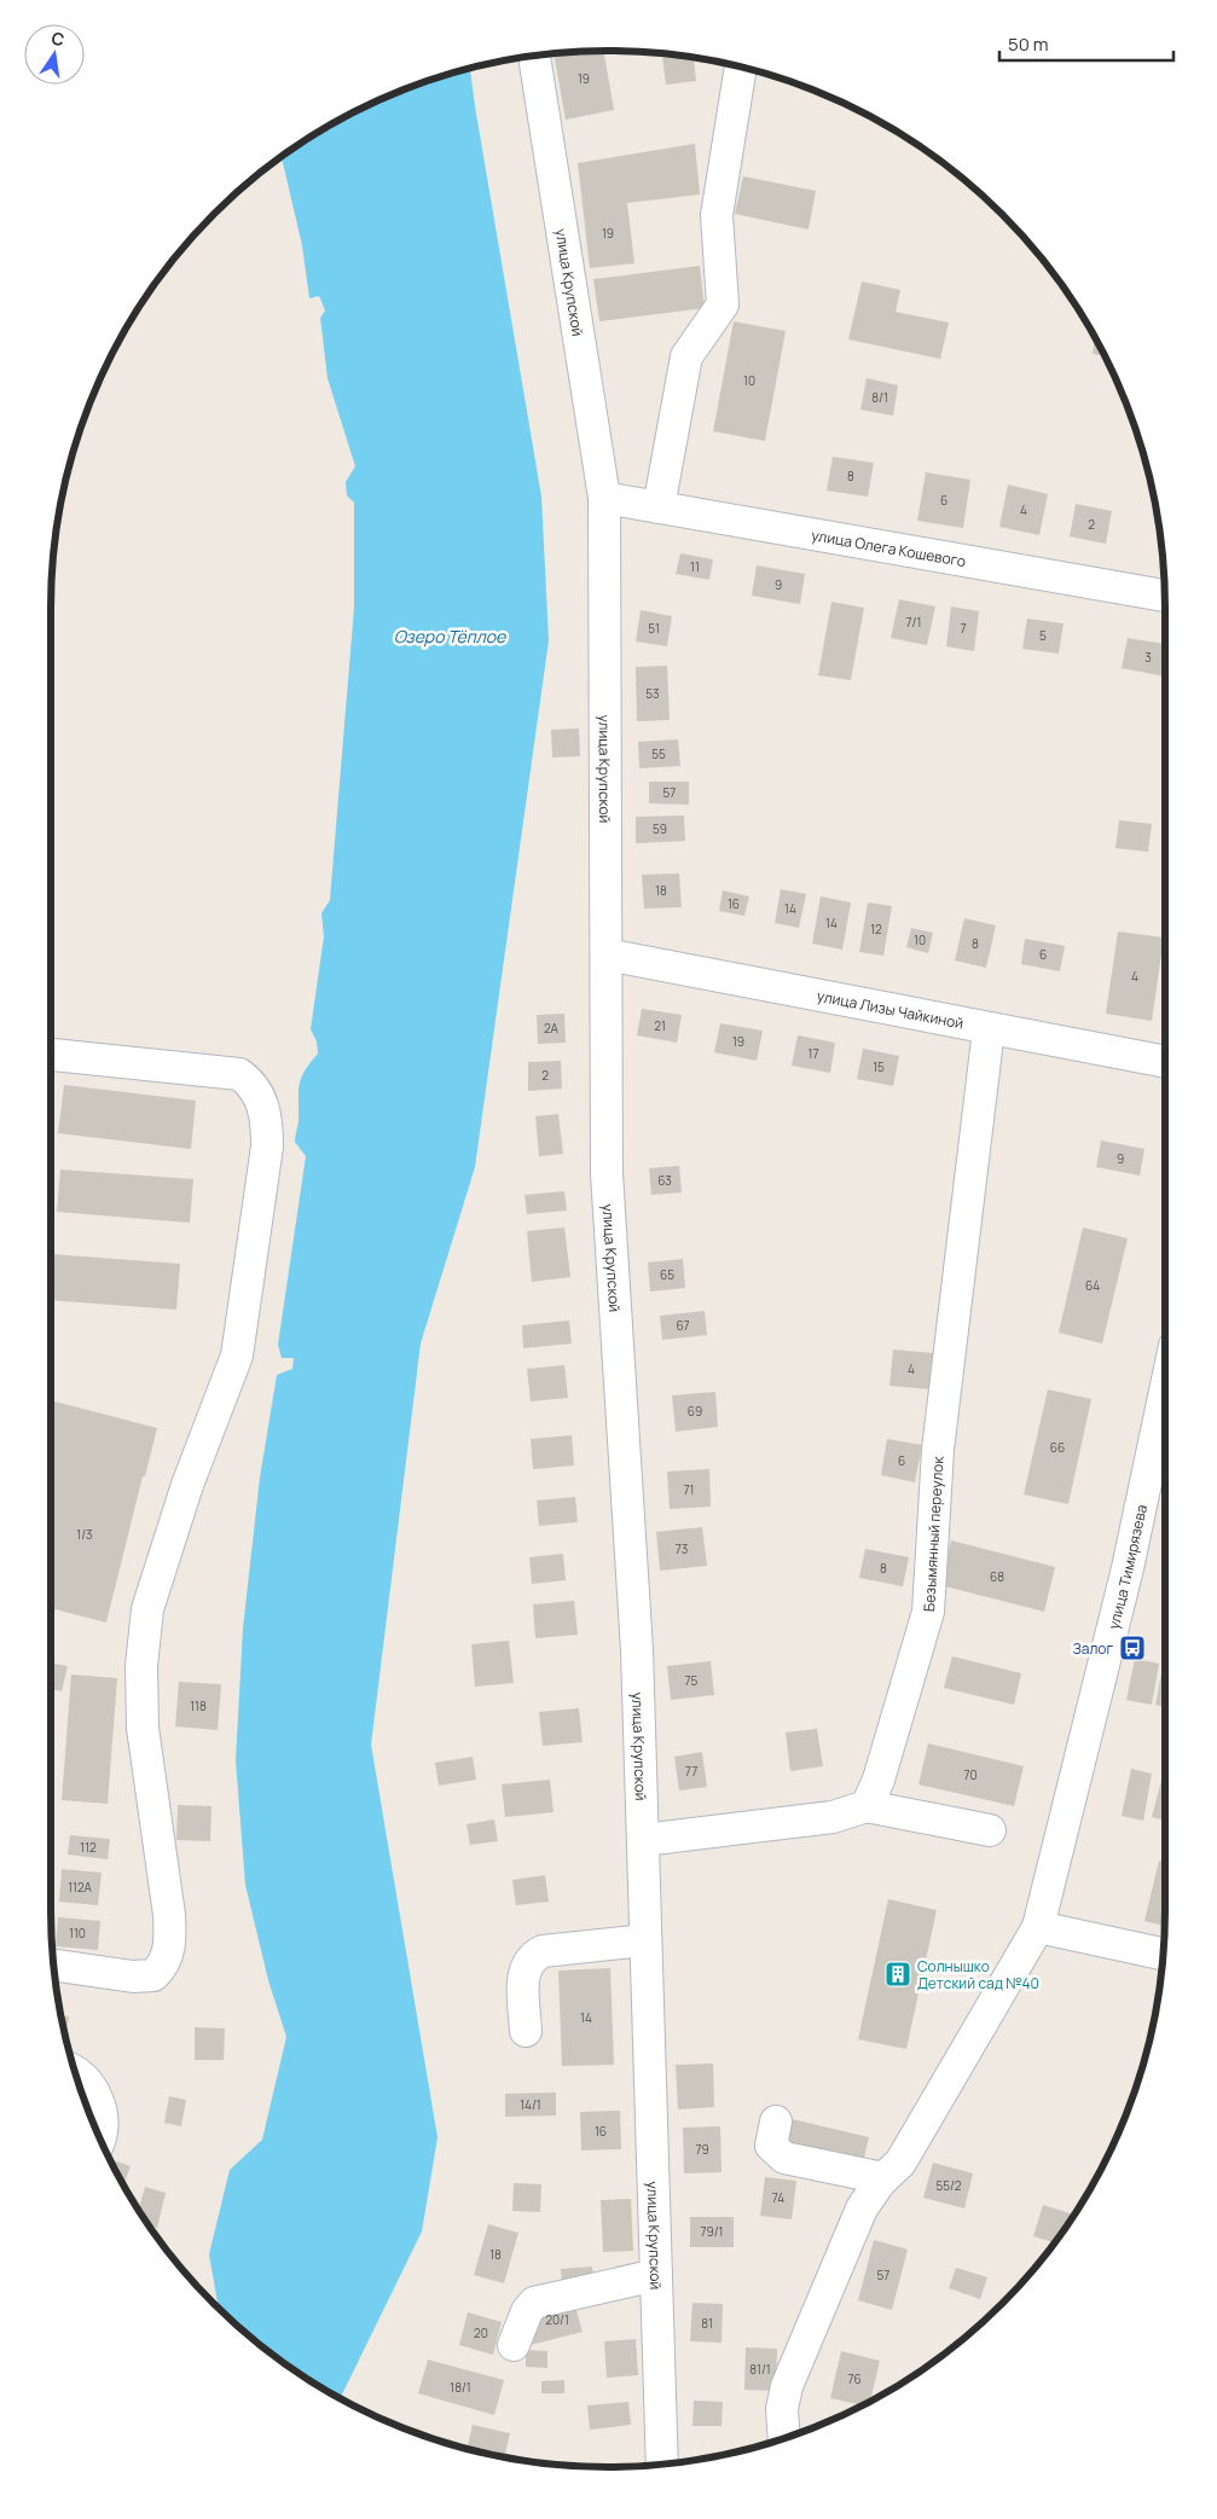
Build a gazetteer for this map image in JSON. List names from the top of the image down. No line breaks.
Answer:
{"streets":{"street":["улица Крупской","улица Олега Кошевого","улица Лизы Чайкиной","Безымянный переулок","улица Тимирязева"]},"crossings":[["улица Крупской","улица Олега Кошевого"],["улица Крупской","улица Лизы Чайкиной"],["улица Лизы Чайкиной","Безымянный переулок"]],"water":["Озеро Тёплое"],"places":{"bus stop":["Залог"],"building":["Солнышко Детский сад №40"]},"house_numbers":["19","19","10","8/1","8","6","4","2","11","9","7/1","51","7","5","3","53","55","57","59","18","16","14","14","12","10","8","6","4","21","2А","19","17","15","2","9","63","65","64","67","4","69","66","6","71","1/3","73","8","68","75","118","77","70","112","112А","110","14","14/1","16","79","55/2","74","79/1","18","57","20/1","81","20","81/1","76","18/1"],"scale_bar":"50 m","north":"top"}
